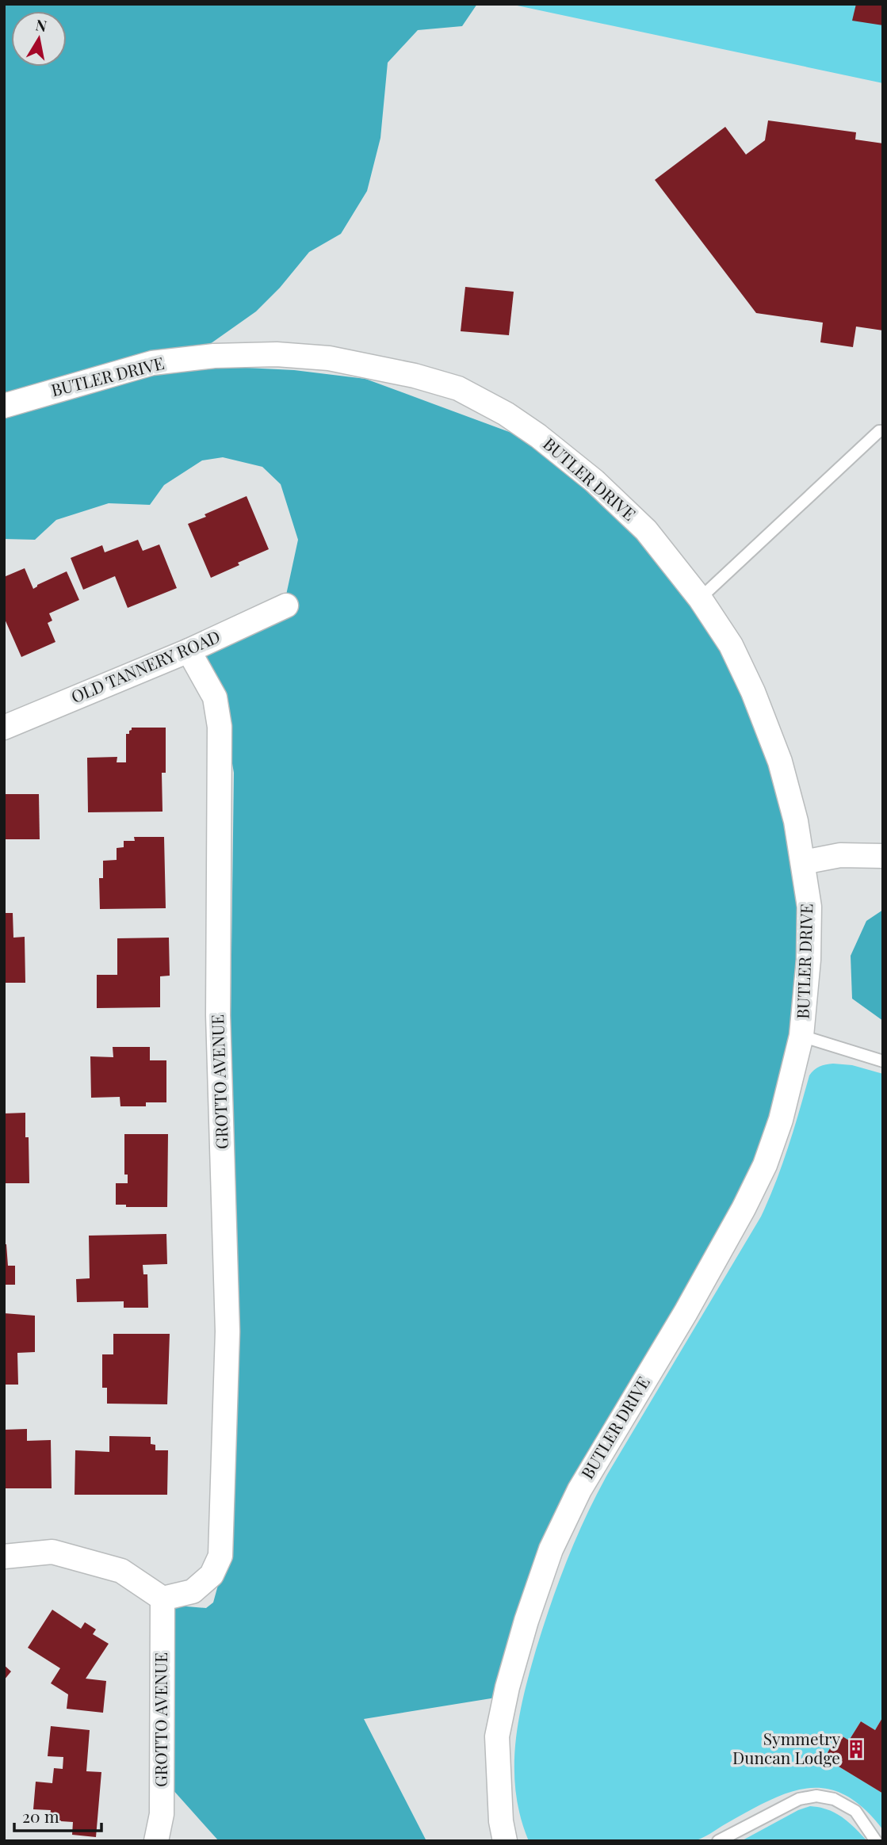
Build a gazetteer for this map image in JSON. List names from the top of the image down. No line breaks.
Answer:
{"streets":{"street":["BUTLER DRIVE","OLD TANNERY ROAD","GROTTO AVENUE"]},"crossings":[["OLD TANNERY ROAD","GROTTO AVENUE"]],"places":{"building":["Symmetry Duncan Lodge"]},"scale_bar":"20 m","north":"top"}
